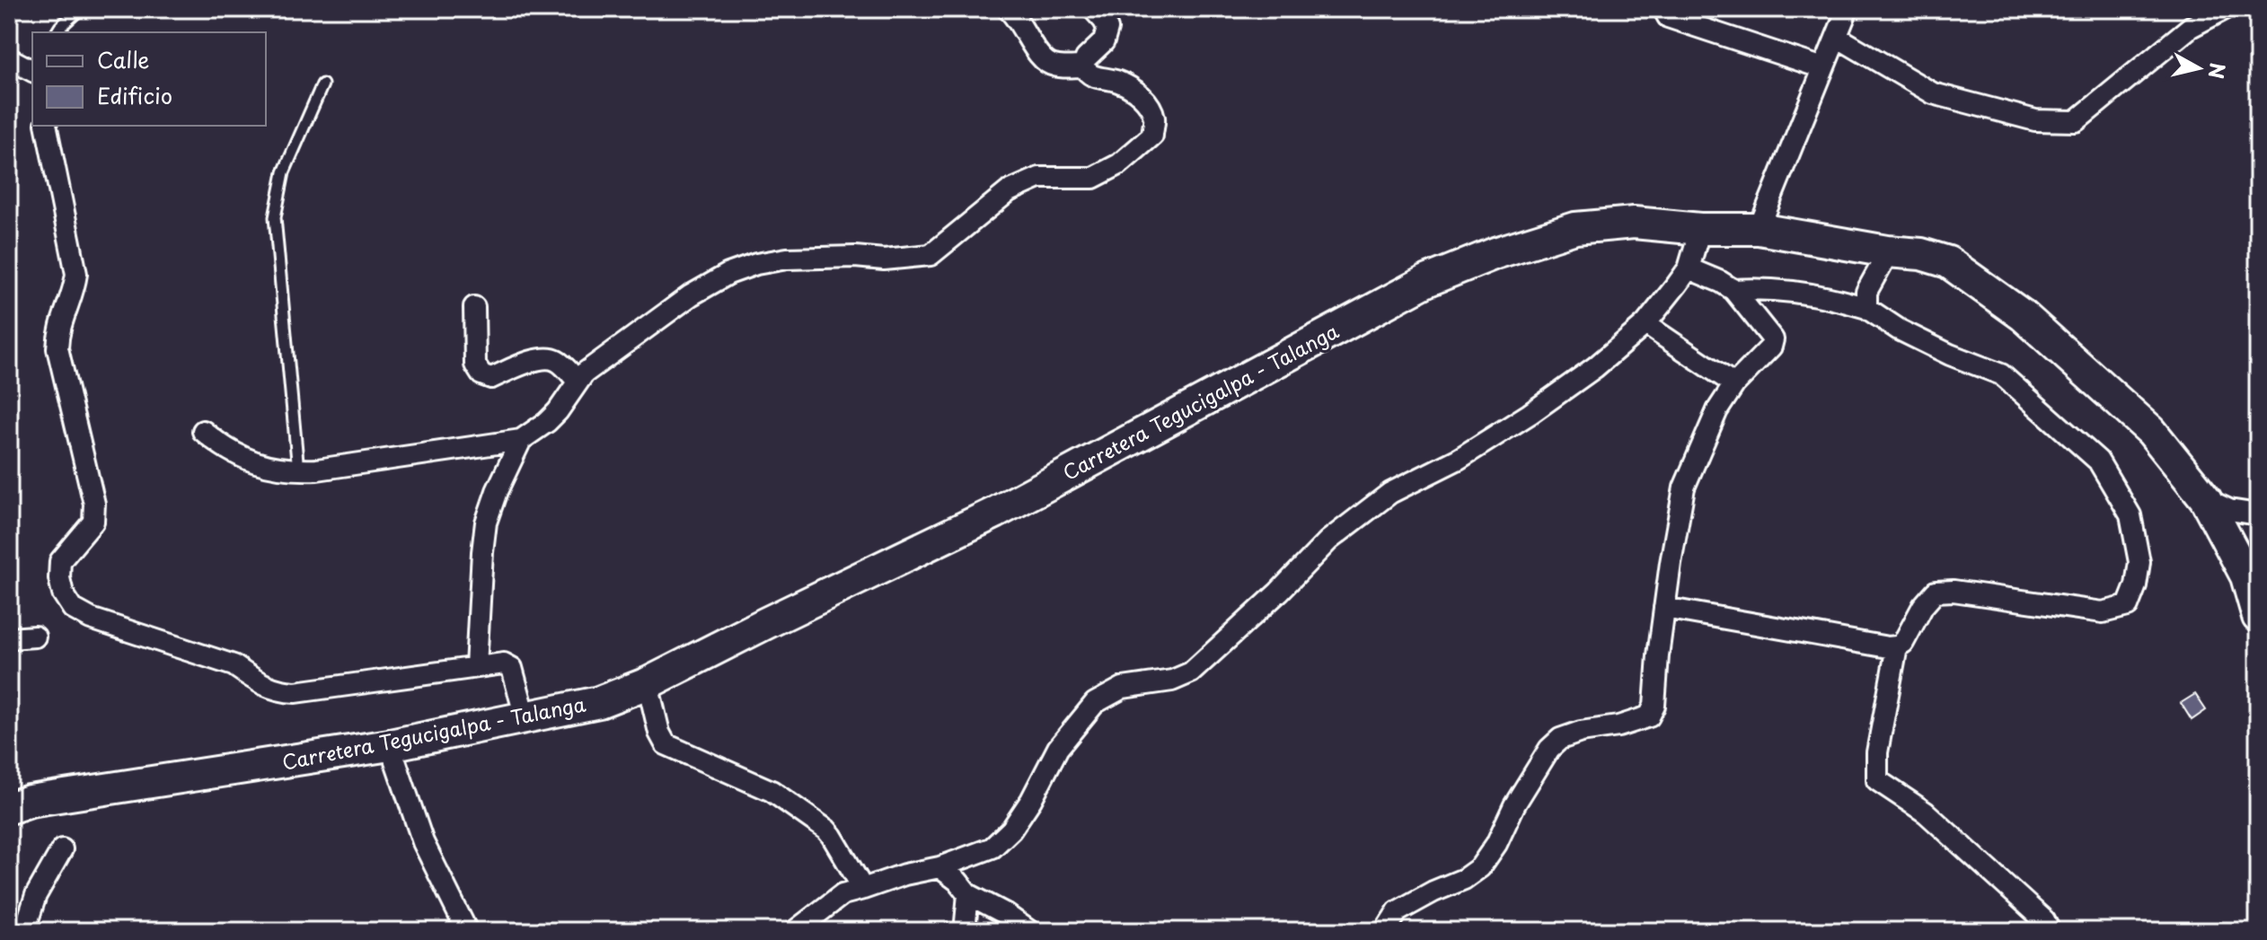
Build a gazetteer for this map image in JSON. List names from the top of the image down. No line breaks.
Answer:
{"streets":{"main road":["Carretera Tegucigalpa - Talanga"]},"legend":["Calle","Edificio"],"north":"right"}
